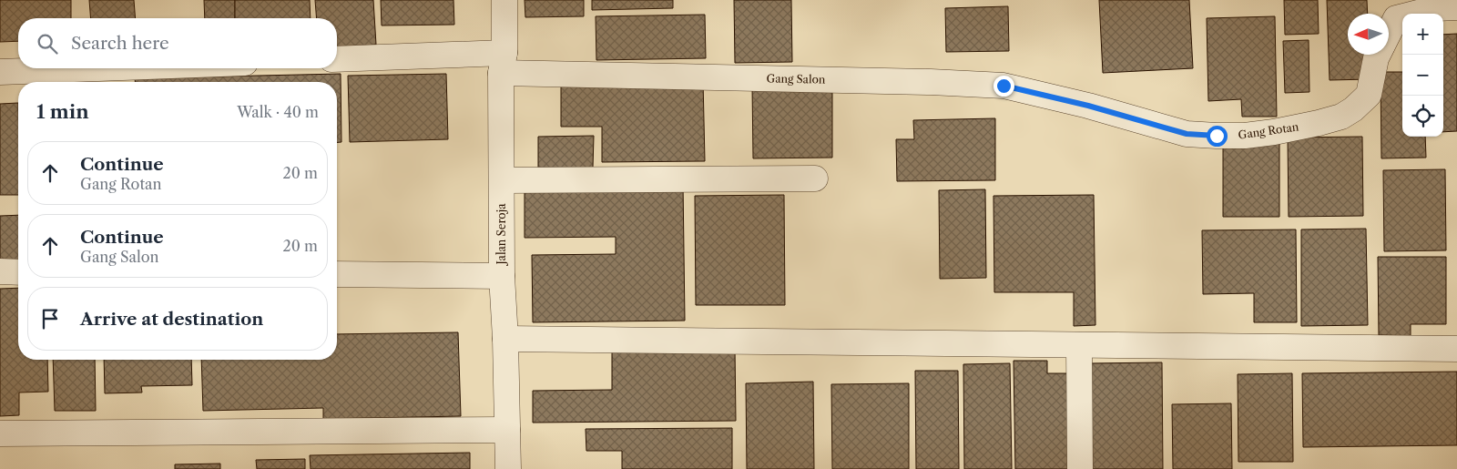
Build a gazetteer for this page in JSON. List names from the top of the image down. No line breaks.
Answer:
{"streets":{"street":["Gang Salon","Gang Rotan","Jalan Seroja"]},"crossings":[["Gang Salon","Gang Rotan"],["Gang Salon","Jalan Seroja"]],"north":"left","page":{"map_buttons":["+","−"],"search":"Search here","heading":["1 min","Walk · 40 m"],"list":[["Continue","Gang Rotan","20 m"],["Continue","Gang Salon","20 m"],"Arrive at destination"]}}
